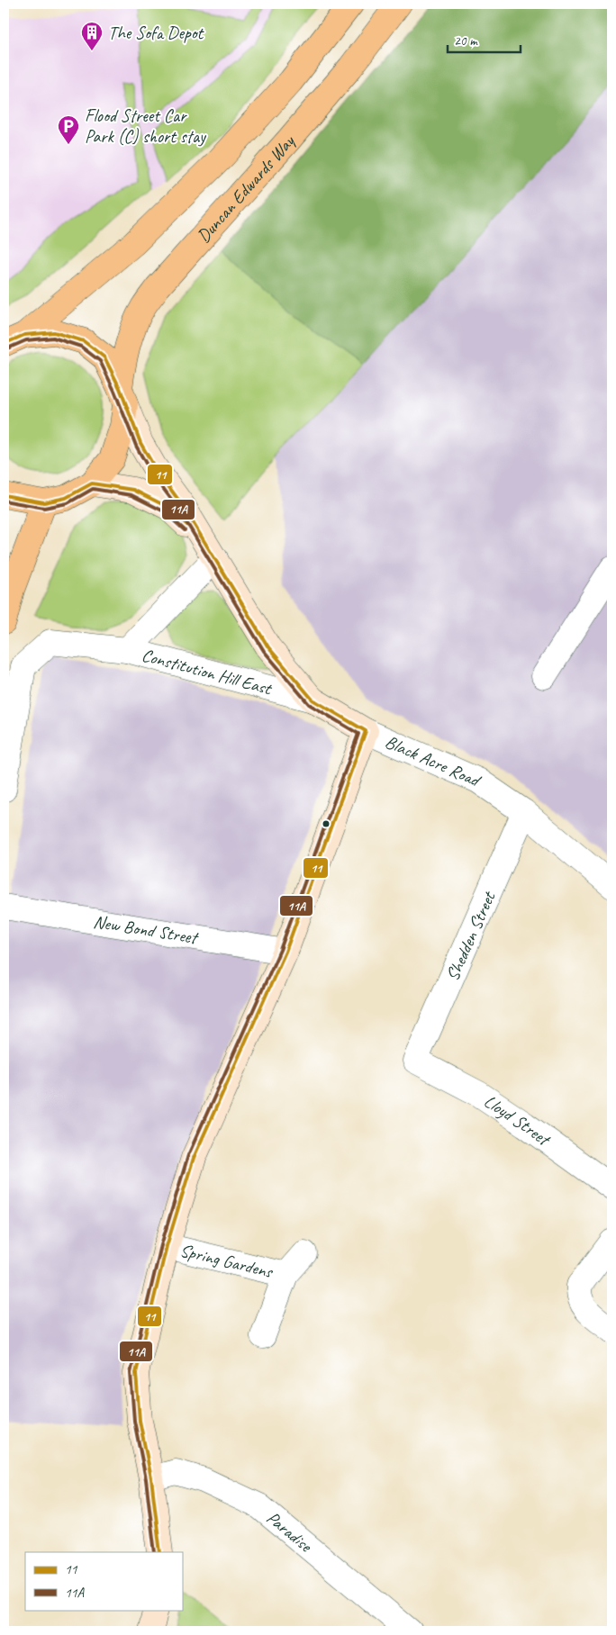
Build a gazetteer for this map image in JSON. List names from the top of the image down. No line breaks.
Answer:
{"streets":{"highway":["Duncan Edwards Way"],"street":["Constitution Hill East","Black Acre Road","New Bond Street","Shedden Street","Lloyd Street","Spring Gardens","Paradise"]},"crossings":[["Duncan Edwards Way","Black Acre Road"],["Constitution Hill East","Black Acre Road"],["Black Acre Road","Shedden Street"],["Shedden Street","Lloyd Street"]],"places":{"building":["The Sofa Depot"],"parking":["Flood Street Car Park (C) short stay"]},"lines":["transit line 11","transit line 11A"],"legend":["11","11A"],"scale_bar":"20 m"}
